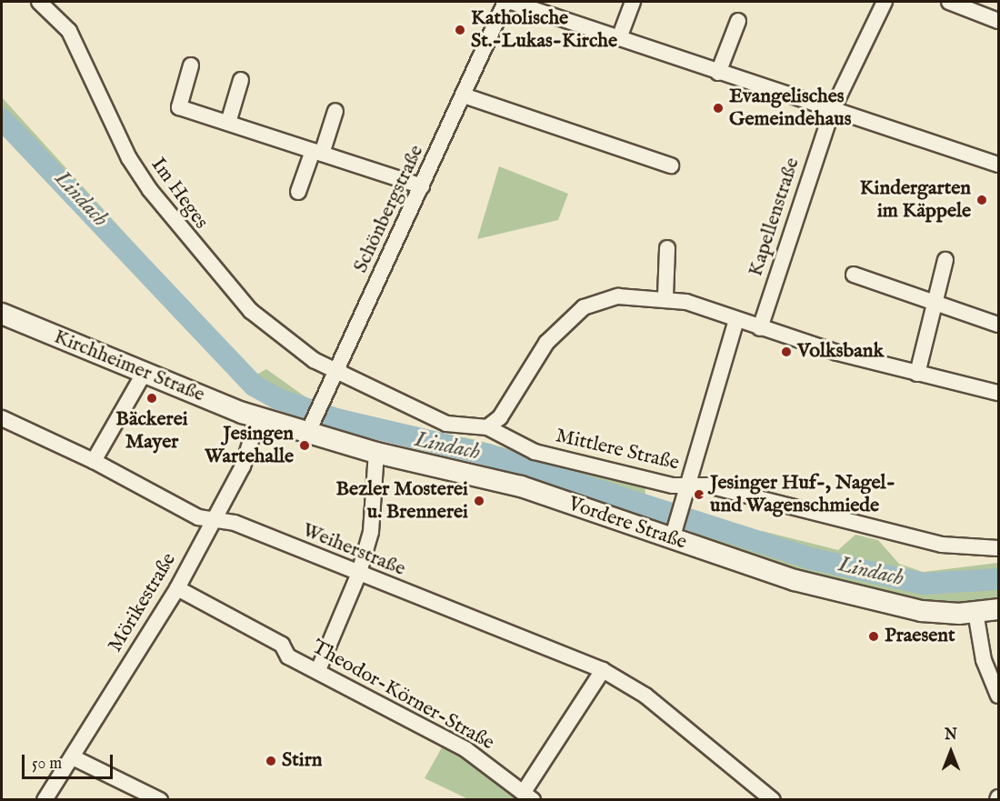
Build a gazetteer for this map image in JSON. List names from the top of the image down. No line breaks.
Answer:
{"streets":{"main road":["Kirchheimer Straße","Vordere Straße"],"street":["Im Heges","Schönbergstraße","Kapellenstraße","Mittlere Straße","Weiherstraße","Mörikestraße","Theodor-Körner-Straße"]},"crossings":[["Im Heges","Schönbergstraße"],["Im Heges","Mittlere Straße"],["Schönbergstraße","Mittlere Straße"],["Schönbergstraße","Vordere Straße"],["Kirchheimer Straße","Vordere Straße"],["Kirchheimer Straße","Mörikestraße"],["Vordere Straße","Mörikestraße"],["Weiherstraße","Mörikestraße"],["Weiherstraße","Theodor-Körner-Straße"],["Mörikestraße","Theodor-Körner-Straße"]],"water":["Lindach"],"places":["Katholische St.-Lukas-Kirche","Evangelisches Gemeindehaus","Kindergarten im Käppele","Volksbank","Bäckerei Mayer","Jesingen Wartehalle","Jesinger Huf-, Nagel- und Wagenschmiede","Bezler Mosterei u. Brennerei","Praesent","Stirn"],"scale_bar":"50 m","north":"top"}
